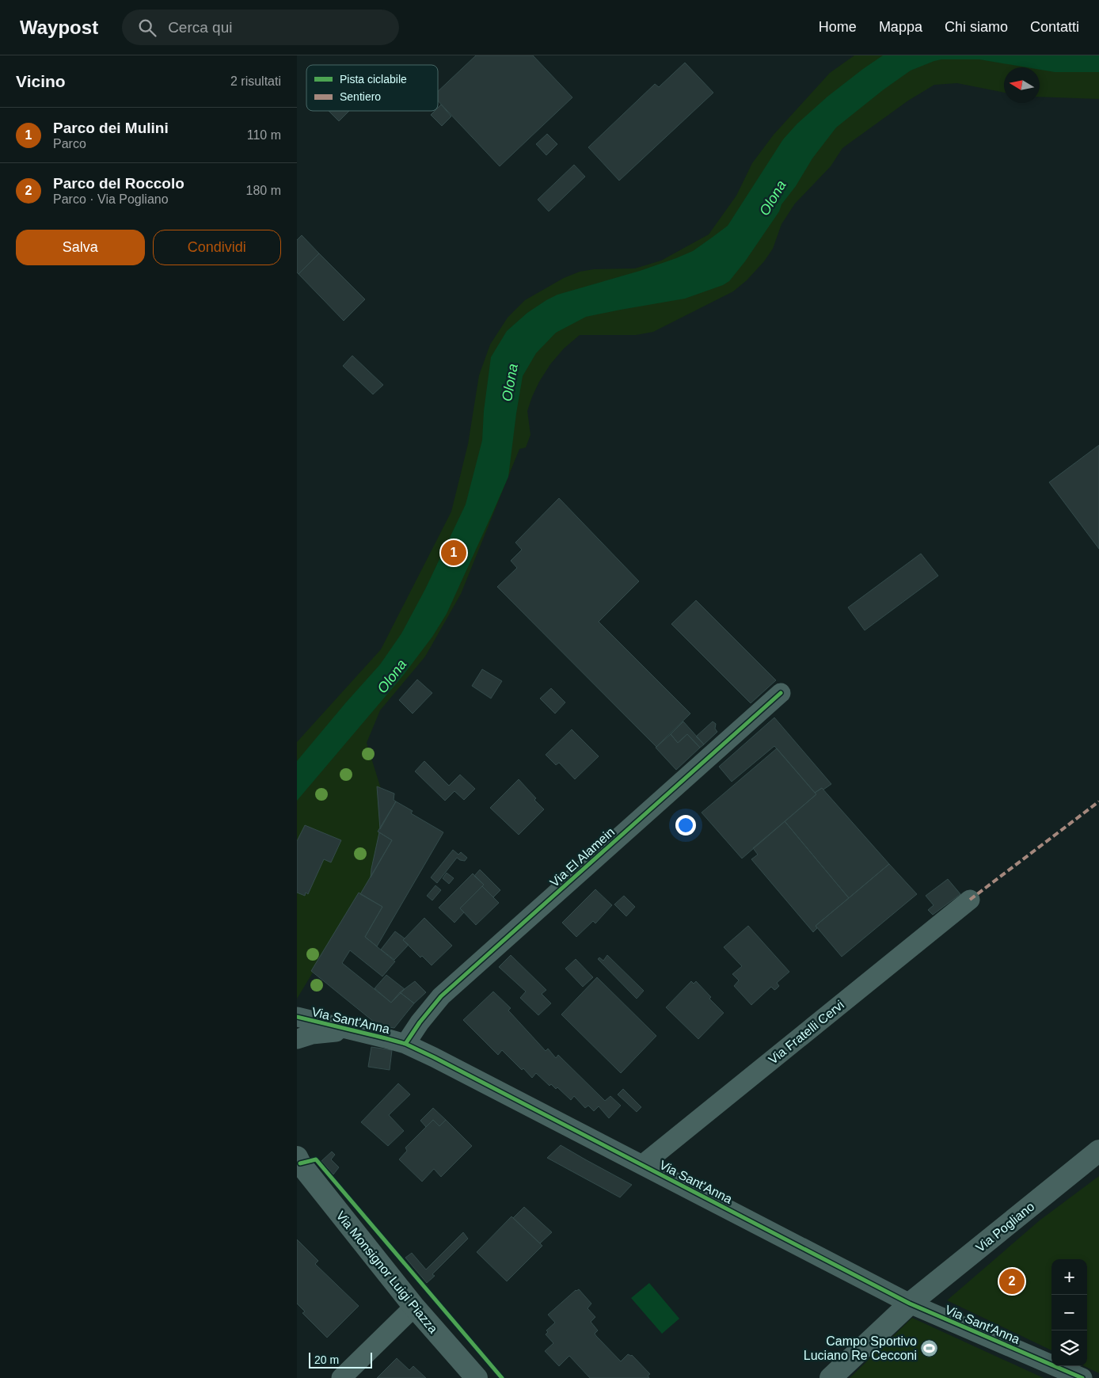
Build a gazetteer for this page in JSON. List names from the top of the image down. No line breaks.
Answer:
{"streets":{"street":["Via El Alamein","Via Sant'Anna","Via Fratelli Cervi","Via Pogliano","Via Monsignor Luigi Piazza"]},"crossings":[["Via El Alamein","Via Sant'Anna"],["Via Sant'Anna","Via Fratelli Cervi"],["Via Sant'Anna","Via Pogliano"]],"water":["Olona"],"places":{"sports":["Campo Sportivo Luciano Re Cecconi"]},"legend":["Pista ciclabile","Sentiero"],"scale_bar":"20 m","north":"left","page":{"header":"Waypost","search":"Cerca qui","nav":["Home","Mappa","Chi siamo","Contatti"],"heading":["Vicino","2 risultati"],"list":[{"mark":"1","name":"Parco dei Mulini","note":"Parco","value":"110 m"},{"mark":"2","name":"Parco del Roccolo","note":"Parco · Via Pogliano","value":"180 m"}],"buttons":["Salva","Condividi"],"pins":["1","2"],"map_buttons":["+","−"],"scale":"20 m"}}
